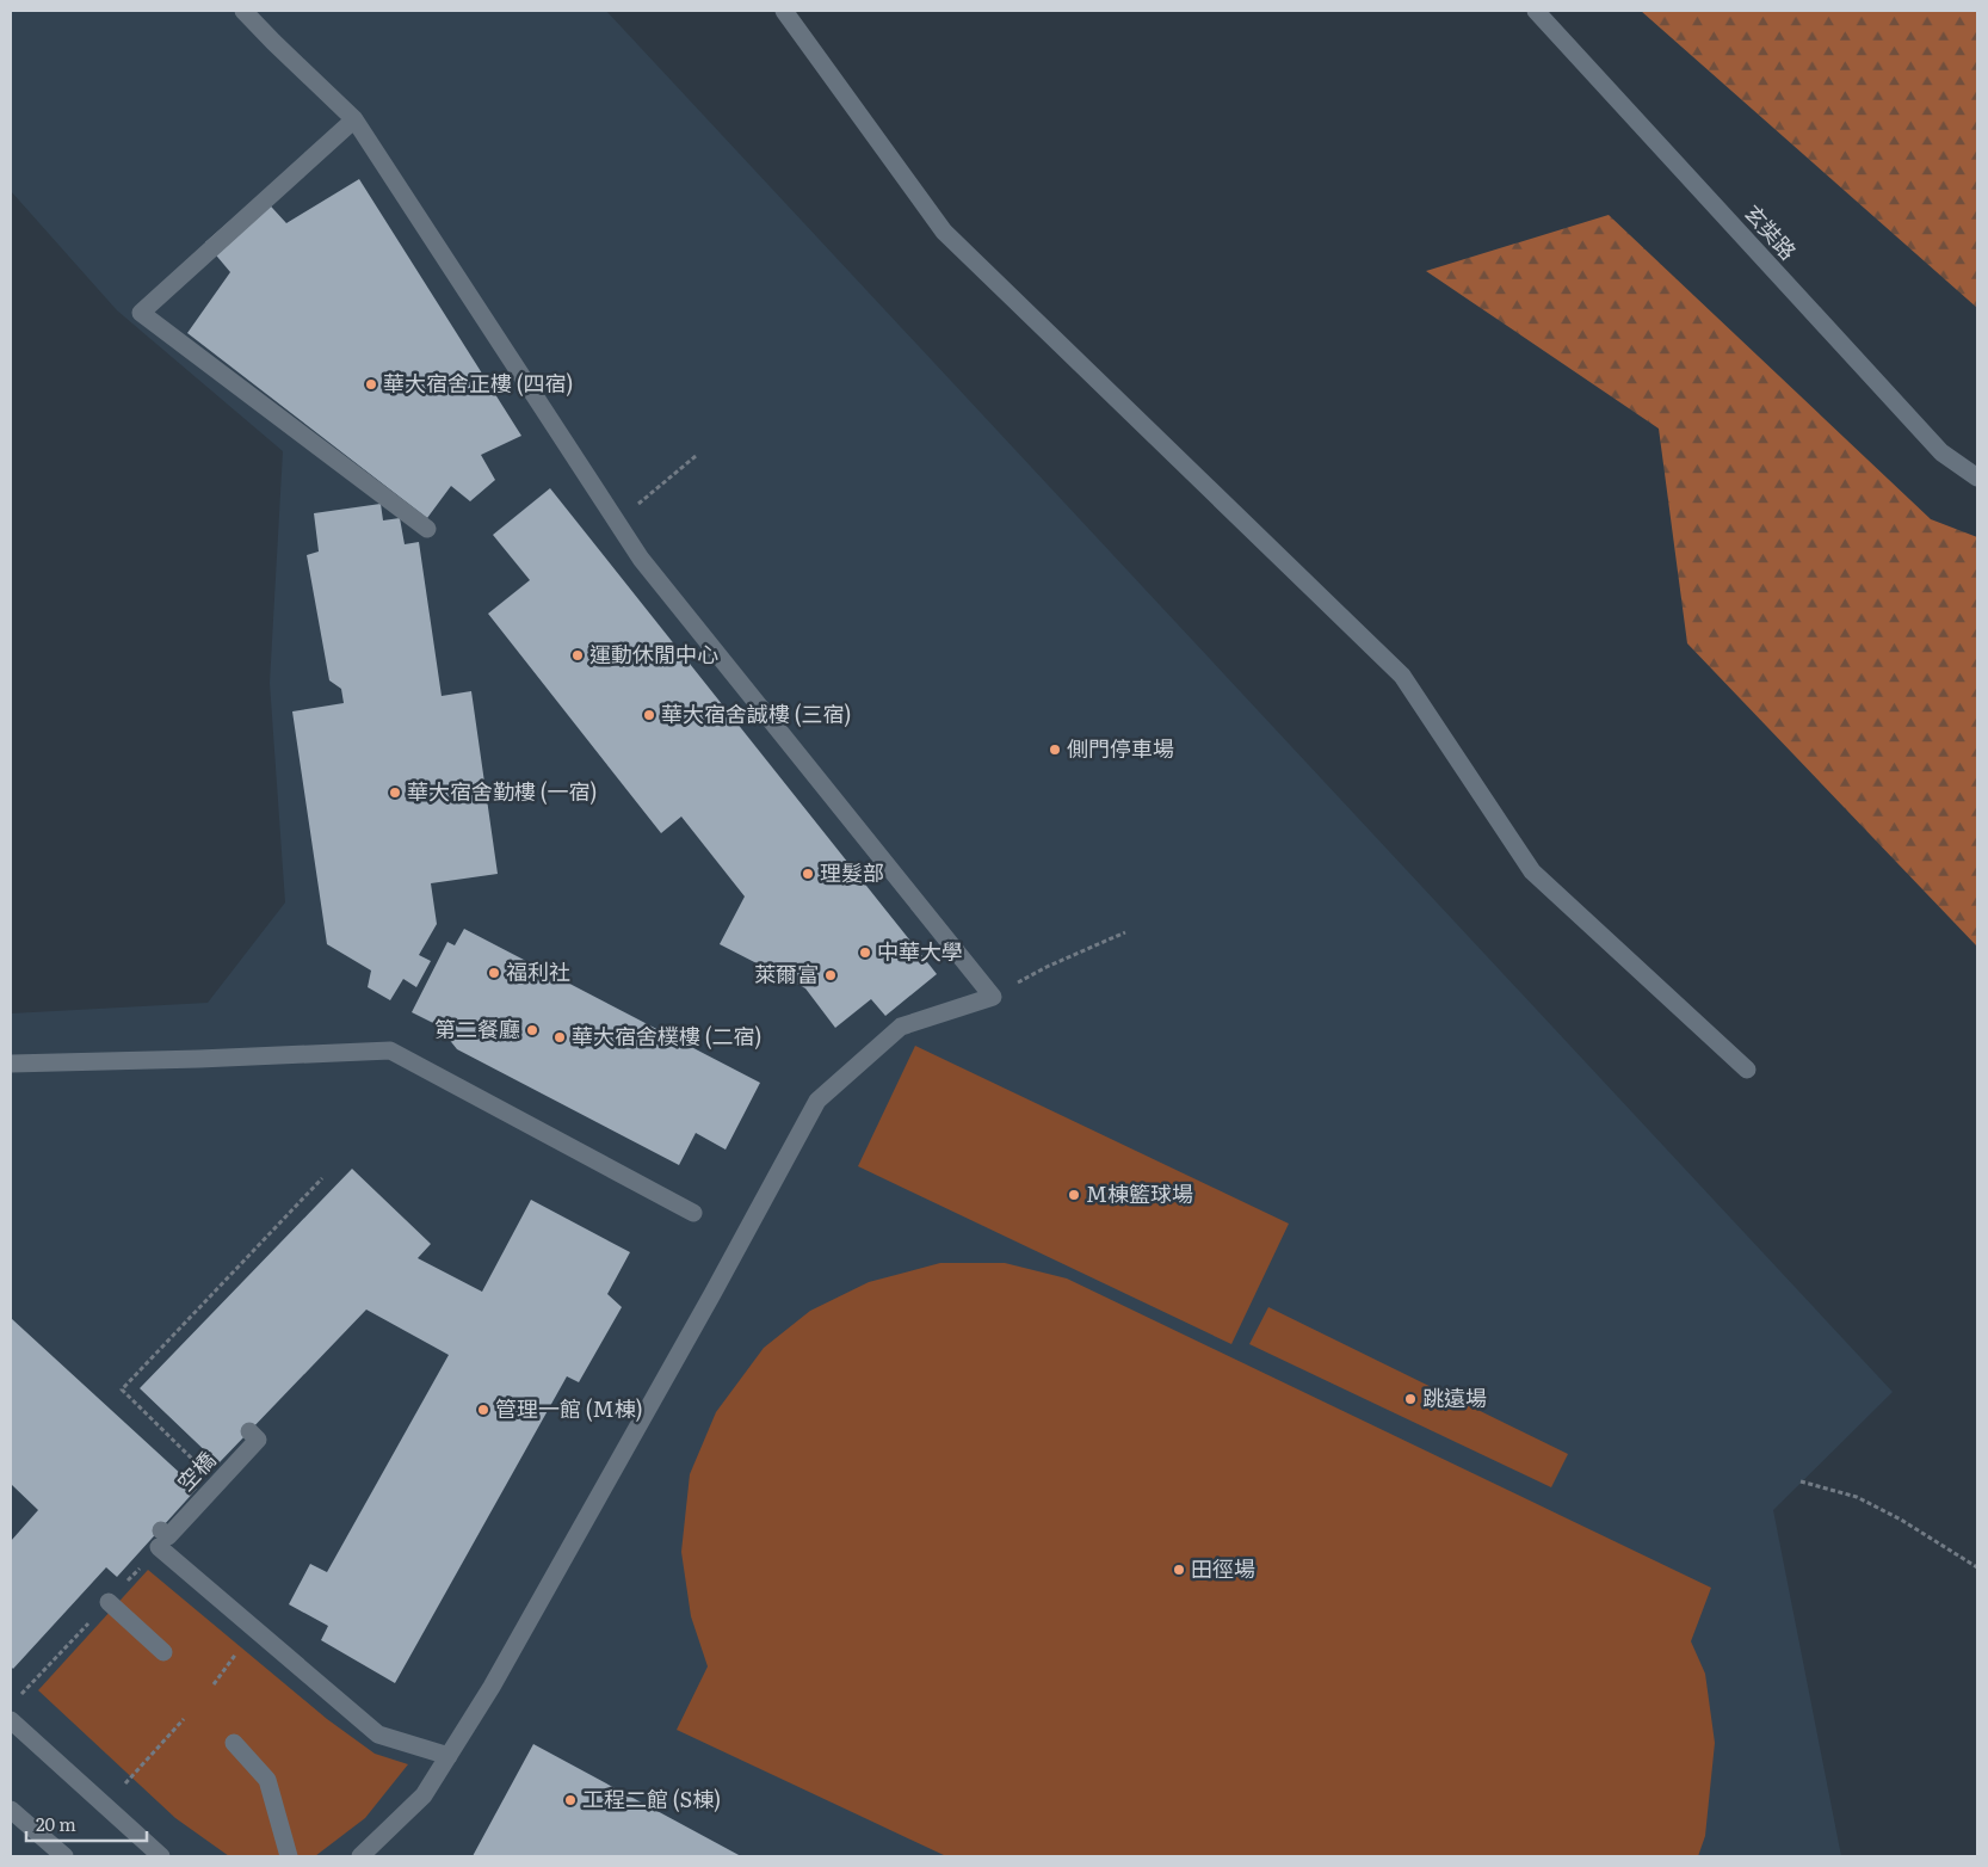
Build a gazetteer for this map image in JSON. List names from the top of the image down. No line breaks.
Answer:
{"streets":{"street":["玄奘路","空橋"]},"places":["華大宿舍正樓 (四宿)","運動休閒中心","華大宿舍誠樓 (三宿)","側門停車場","華大宿舍勤樓 (一宿)","理髮部","中華大學","福利社","萊爾富","第二餐廳","華大宿舍樸樓 (二宿)","M棟籃球場","跳遠場","管理一館 (M棟)","田徑場","工程二館 (S棟)"],"scale_bar":"20 m"}
